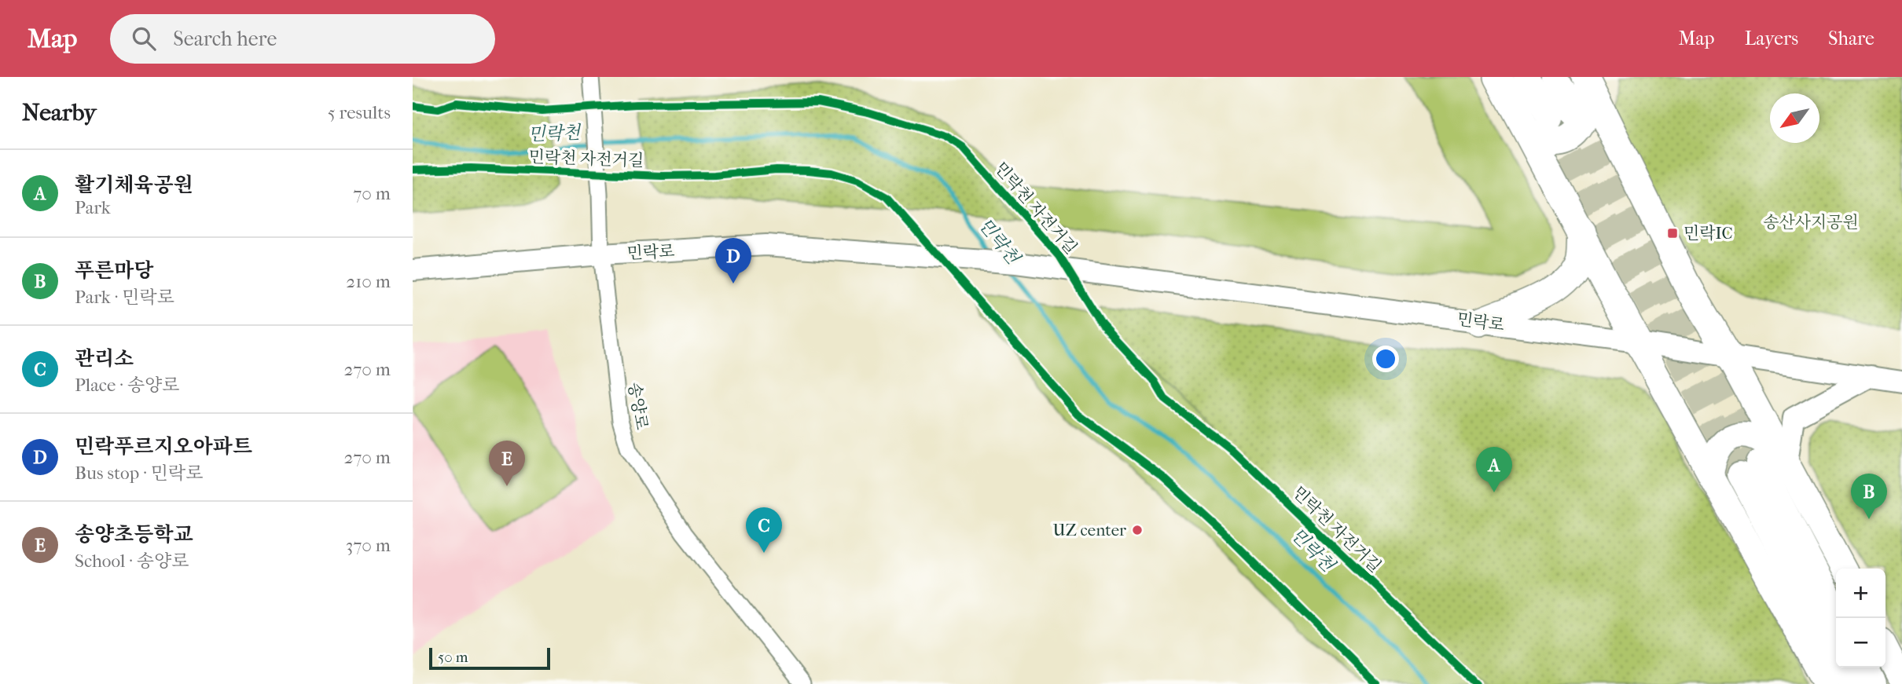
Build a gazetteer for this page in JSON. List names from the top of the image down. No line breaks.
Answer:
{"streets":{"main road":["민락로"],"street":["송양로"],"cycle path":["민락천 자전거길"]},"crossings":[["민락로","송양로"]],"water":["민락천"],"parks":["송산사지공원"],"places":{"transit":["민락IC"],"other":["UZ center"]},"scale_bar":"50 m","north":"bottom left","page":{"header":"Map","search":"Search here","nav":["Map","Layers","Share"],"heading":["Nearby","5 results"],"list":[{"mark":"A","name":"활기체육공원","note":"Park","value":"70 m"},{"mark":"B","name":"푸른마당","note":"Park · 민락로","value":"210 m"},{"mark":"C","name":"관리소","note":"Place · 송양로","value":"270 m"},{"mark":"D","name":"민락푸르지오아파트","note":"Bus stop · 민락로","value":"270 m"},{"mark":"E","name":"송양초등학교","note":"School · 송양로","value":"370 m"}],"pins":["D","E","A","B","C"],"map_buttons":["+","−"],"scale":"50 m"}}
